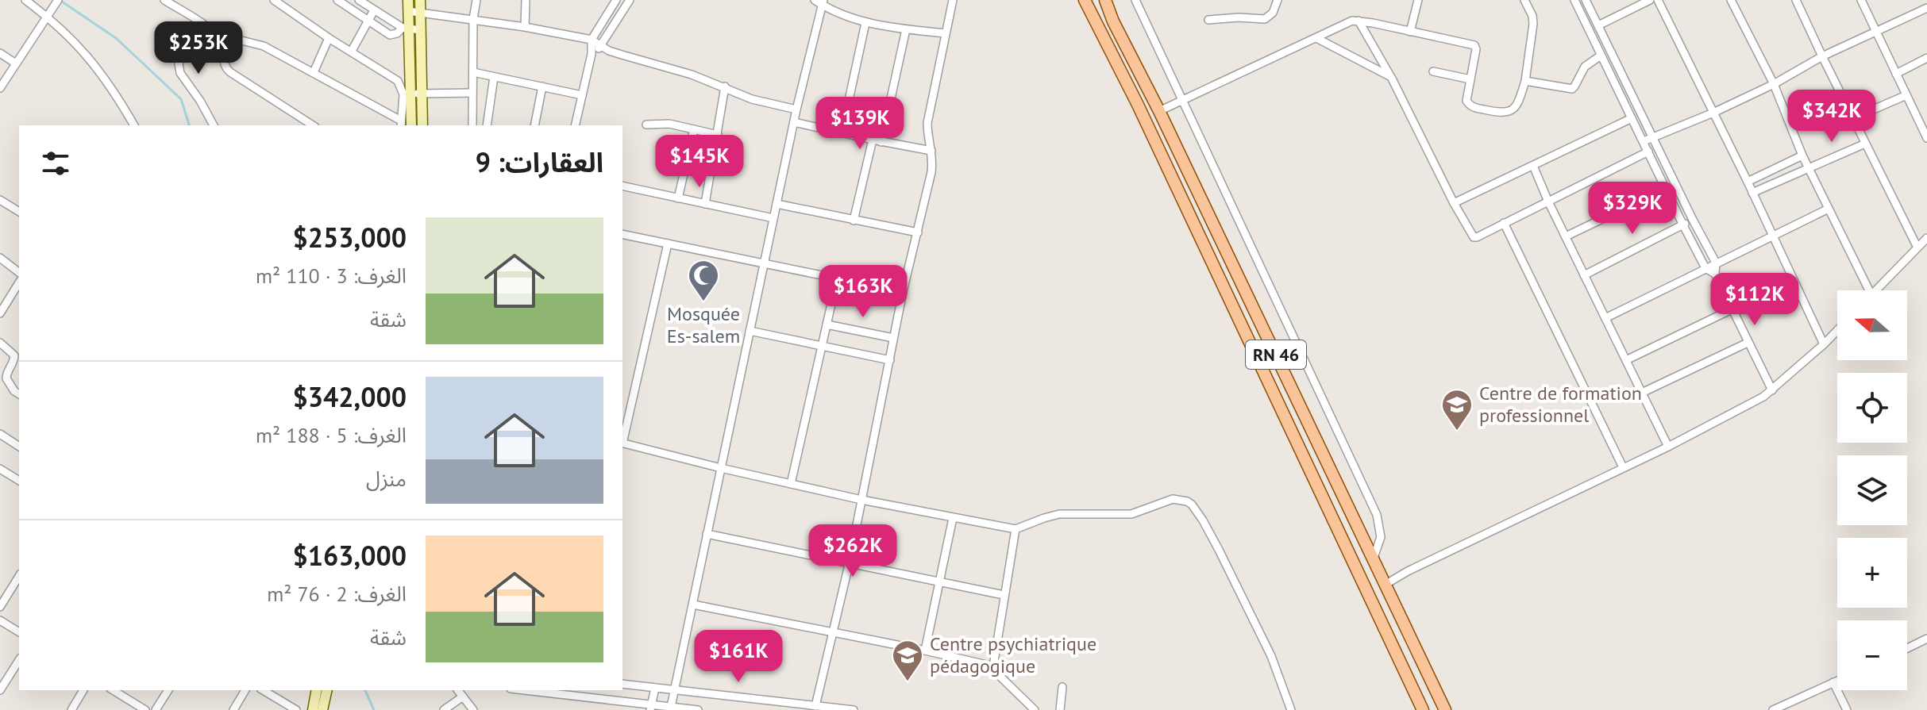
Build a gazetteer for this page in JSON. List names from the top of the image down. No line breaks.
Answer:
{"streets":{"main road":["RN 46"]},"places":{"mosque":["Mosquée Es-salem"],"school or university":["Centre de formation professionnel","Centre psychiatrique pédagogique"]},"north":"left","page":{"price":["$253K","$342K","$139K","$145K","$329K","$163K","$112K","$262K","$161K"],"heading":"العقارات: 9","list":[{"name":"$253,000","note":"الغرف: 3 · 110 m² · شقة"},{"name":"$342,000","note":"الغرف: 5 · 188 m² · منزل"},{"name":"$163,000","note":"الغرف: 2 · 76 m² · شقة"}],"map_buttons":["+","−"]}}
